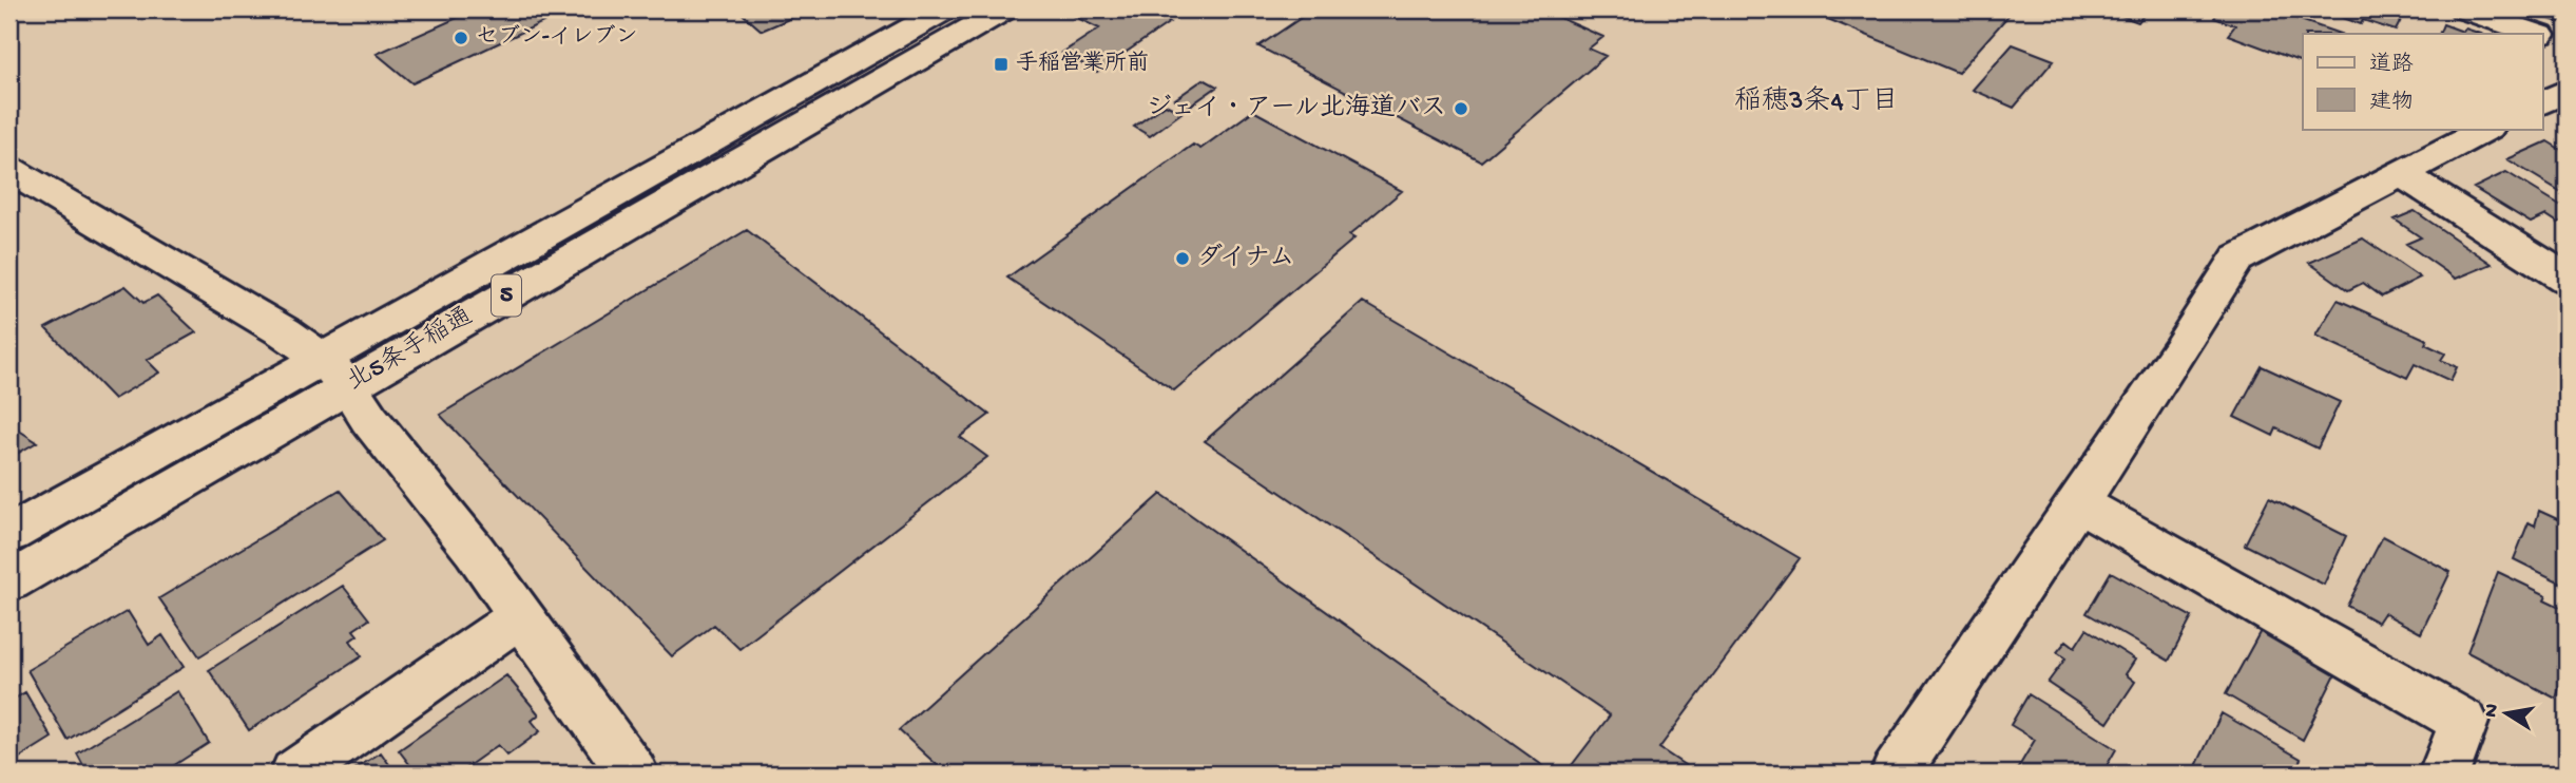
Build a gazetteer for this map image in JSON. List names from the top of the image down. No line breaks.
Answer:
{"streets":{"main road":["5","北5条手稲通"]},"districts":["稲穂3条4丁目"],"places":{"other":["セブン-イレブン","ジェイ・アール北海道バス","ダイナム"],"transit":["手稲営業所前"]},"legend":["道路","建物"],"north":"left"}
